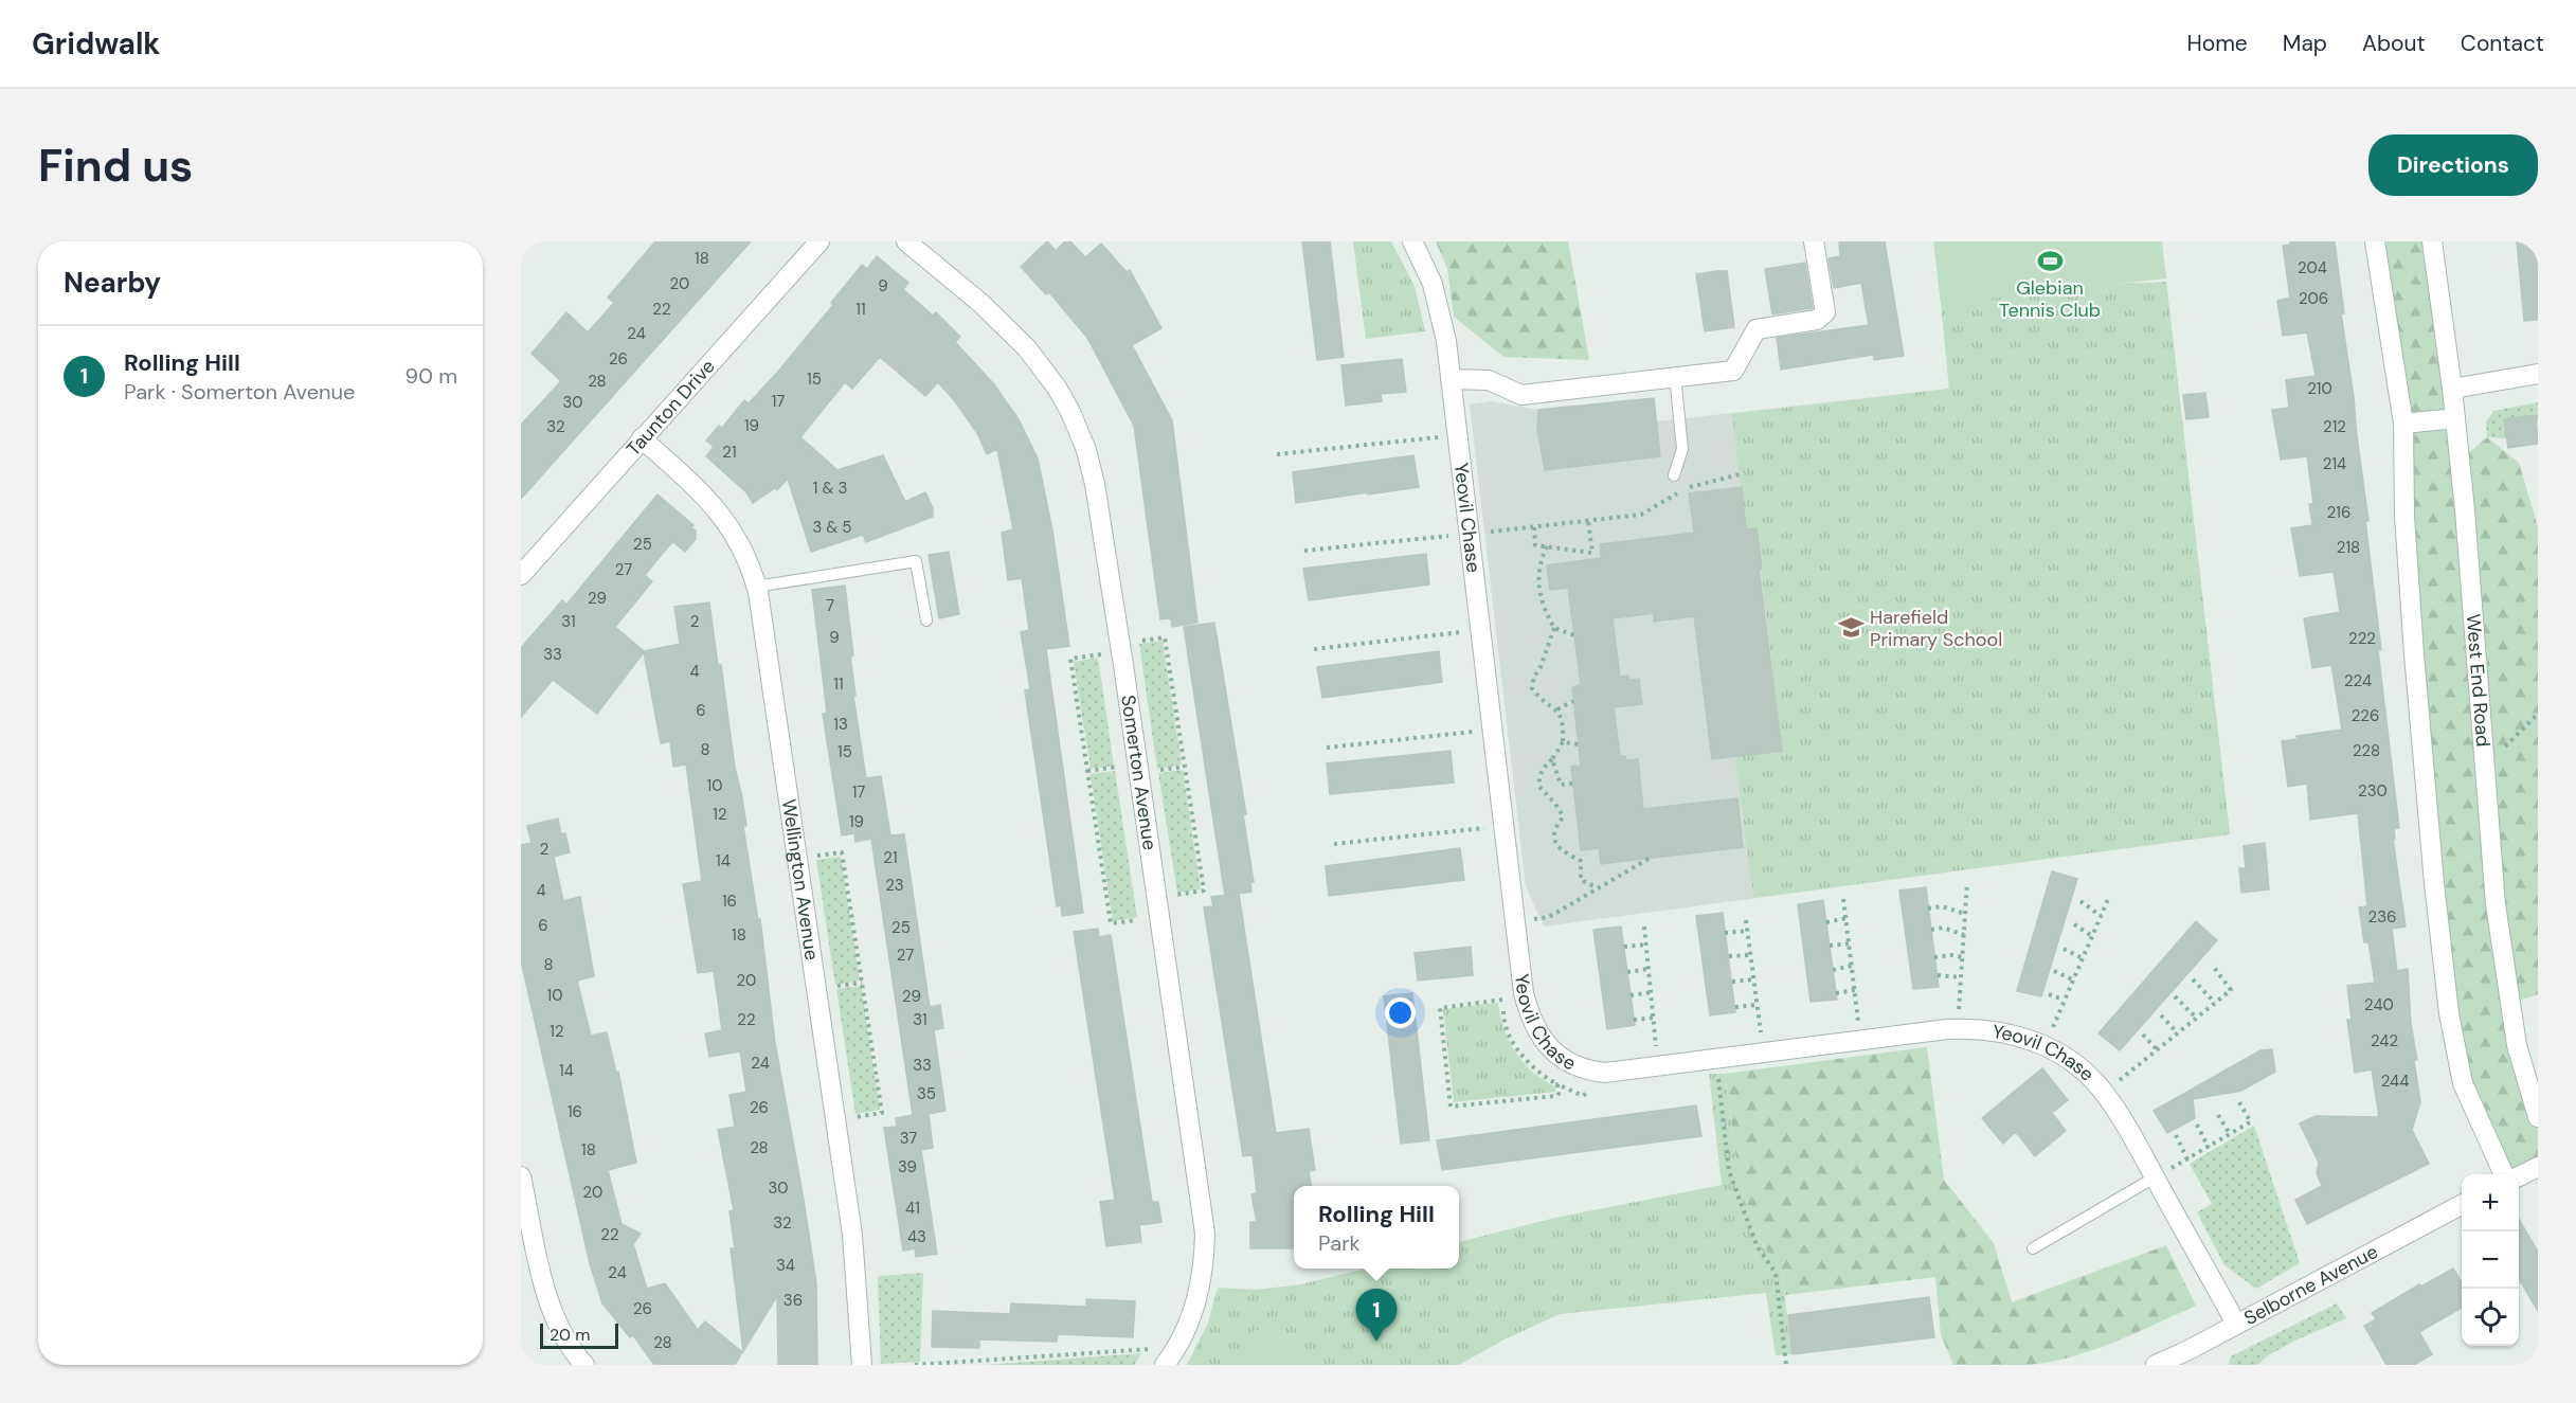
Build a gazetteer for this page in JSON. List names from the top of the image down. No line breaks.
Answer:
{"streets":{"street":["Taunton Drive","Yeovil Chase","West End Road","Somerton Avenue","Wellington Avenue","Selborne Avenue"]},"crossings":[["Taunton Drive","Wellington Avenue"],["Yeovil Chase","Selborne Avenue"]],"places":{"sports":["Glebian Tennis Club"],"school or university":["Harefield Primary School"]},"house_numbers":["18","204","20","9","206","22","11","24","26","15","28","210","17","30","19","32","212","21","214","1 & 3","216","3 & 5","25","218","27","29","7","31","2","9","222","33","4","224","11","6","226","13","8","228","15","10","230","17","12","19","2","21","14","23","4","16","236","6","25","18","27","8","20","10","29","240","22","31","12","242","24","33","14","244","35","26","16","37","28","18","39","30","20","41","32","22","43","34","24","36","26","28"],"scale_bar":"20 m","page":{"header":"Gridwalk","nav":["Home","Map","About","Contact"],"buttons":"Directions","title":"Find us","heading":"Nearby","list":[{"mark":"1","name":"Rolling Hill","note":"Park · Somerton Avenue","value":"90 m"}],"map_buttons":["+","−"],"popup":["Rolling Hill","Park"],"pins":"1","scale":"20 m"}}
